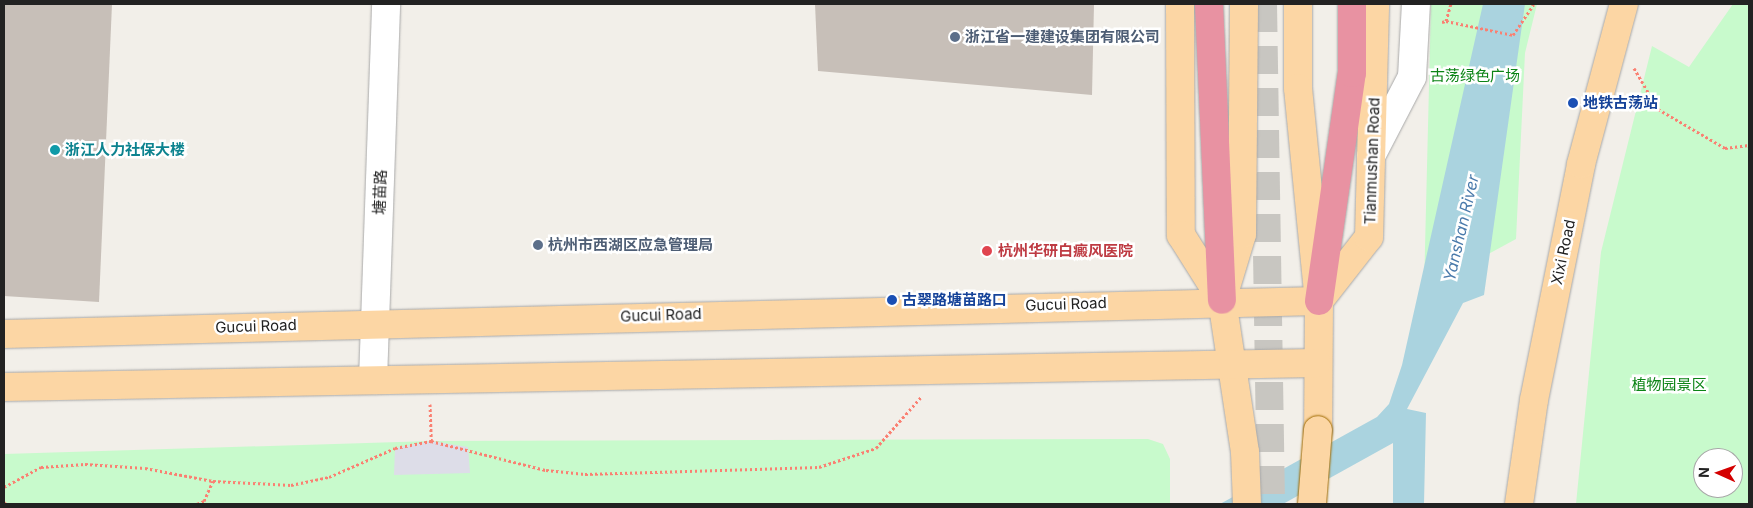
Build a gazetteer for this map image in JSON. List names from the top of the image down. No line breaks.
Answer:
{"streets":{"main road":["Tianmushan Road","Xixi Road","Gucui Road"],"street":["塘苗路"]},"crossings":[["Tianmushan Road","Gucui Road"],["塘苗路","Gucui Road"]],"water":["Yanshan River"],"parks":["古荡绿色广场","植物园景区"],"places":["浙江省一建建设集团有限公司","地铁古荡站","浙江人力社保大楼","杭州市西湖区应急管理局","杭州华研白癜风医院","古翠路塘苗路口"],"north":"left"}
